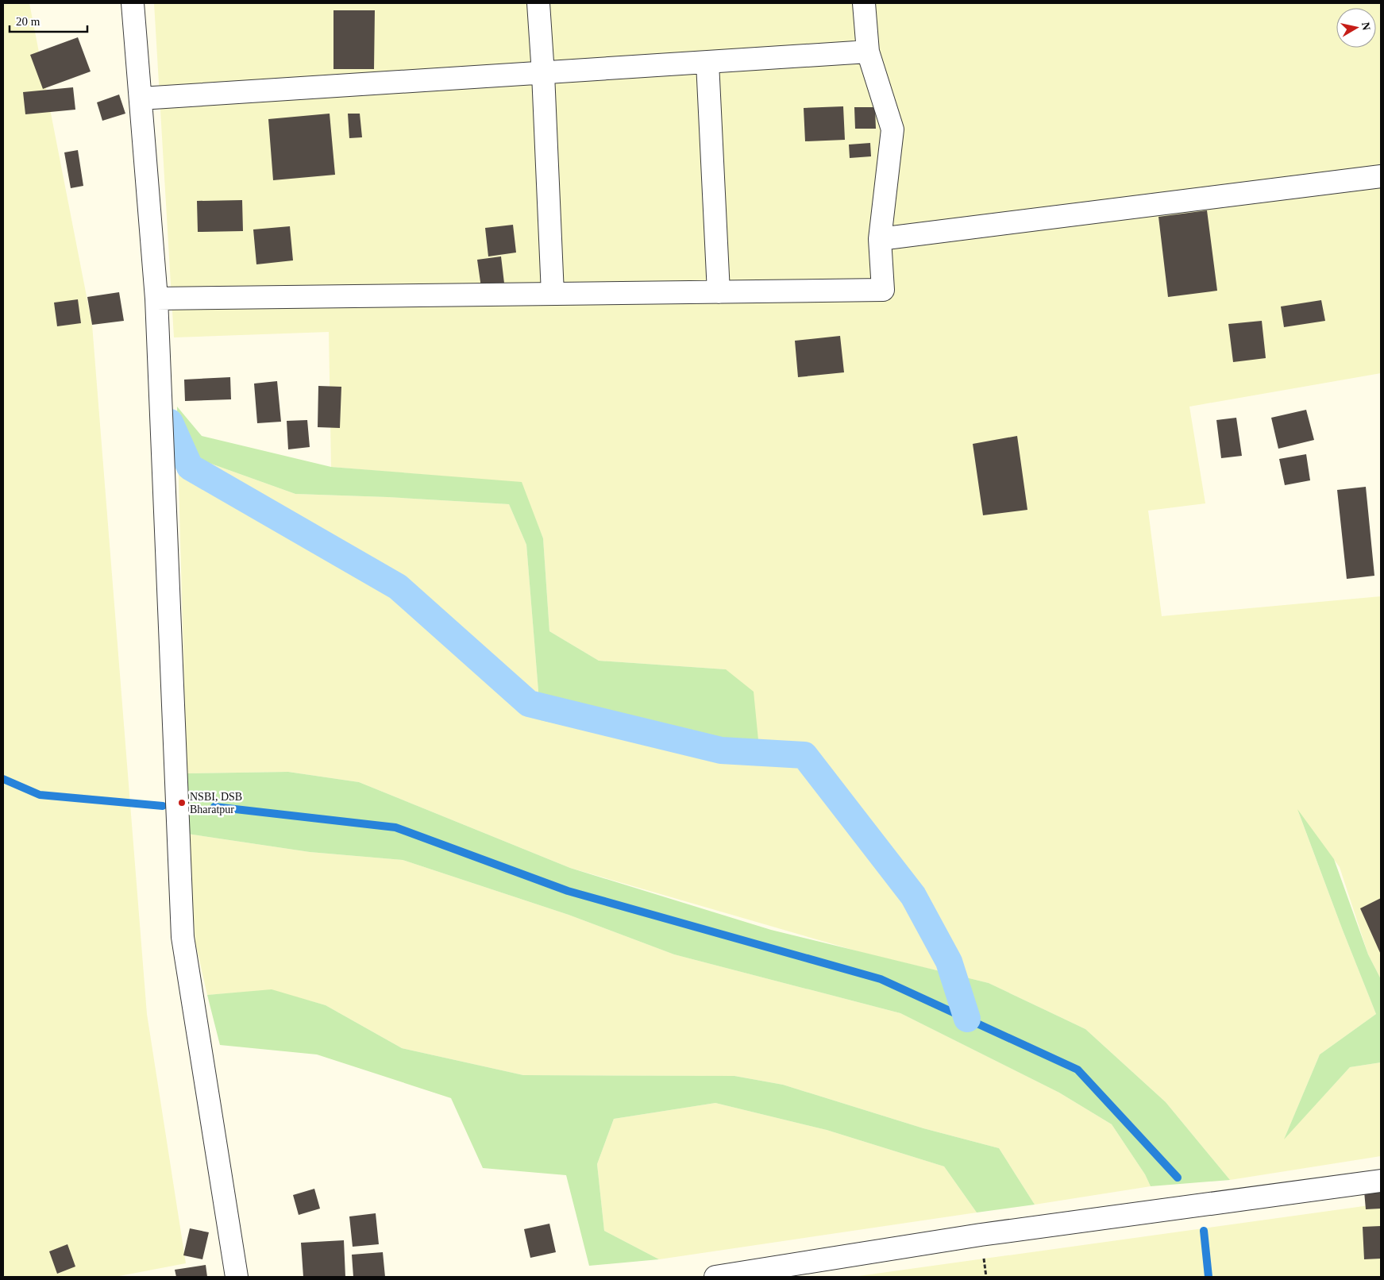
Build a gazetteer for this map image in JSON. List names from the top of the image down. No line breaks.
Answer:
{"places":["NSBI, DSB Bharatpur"],"scale_bar":"20 m","north":"right"}
